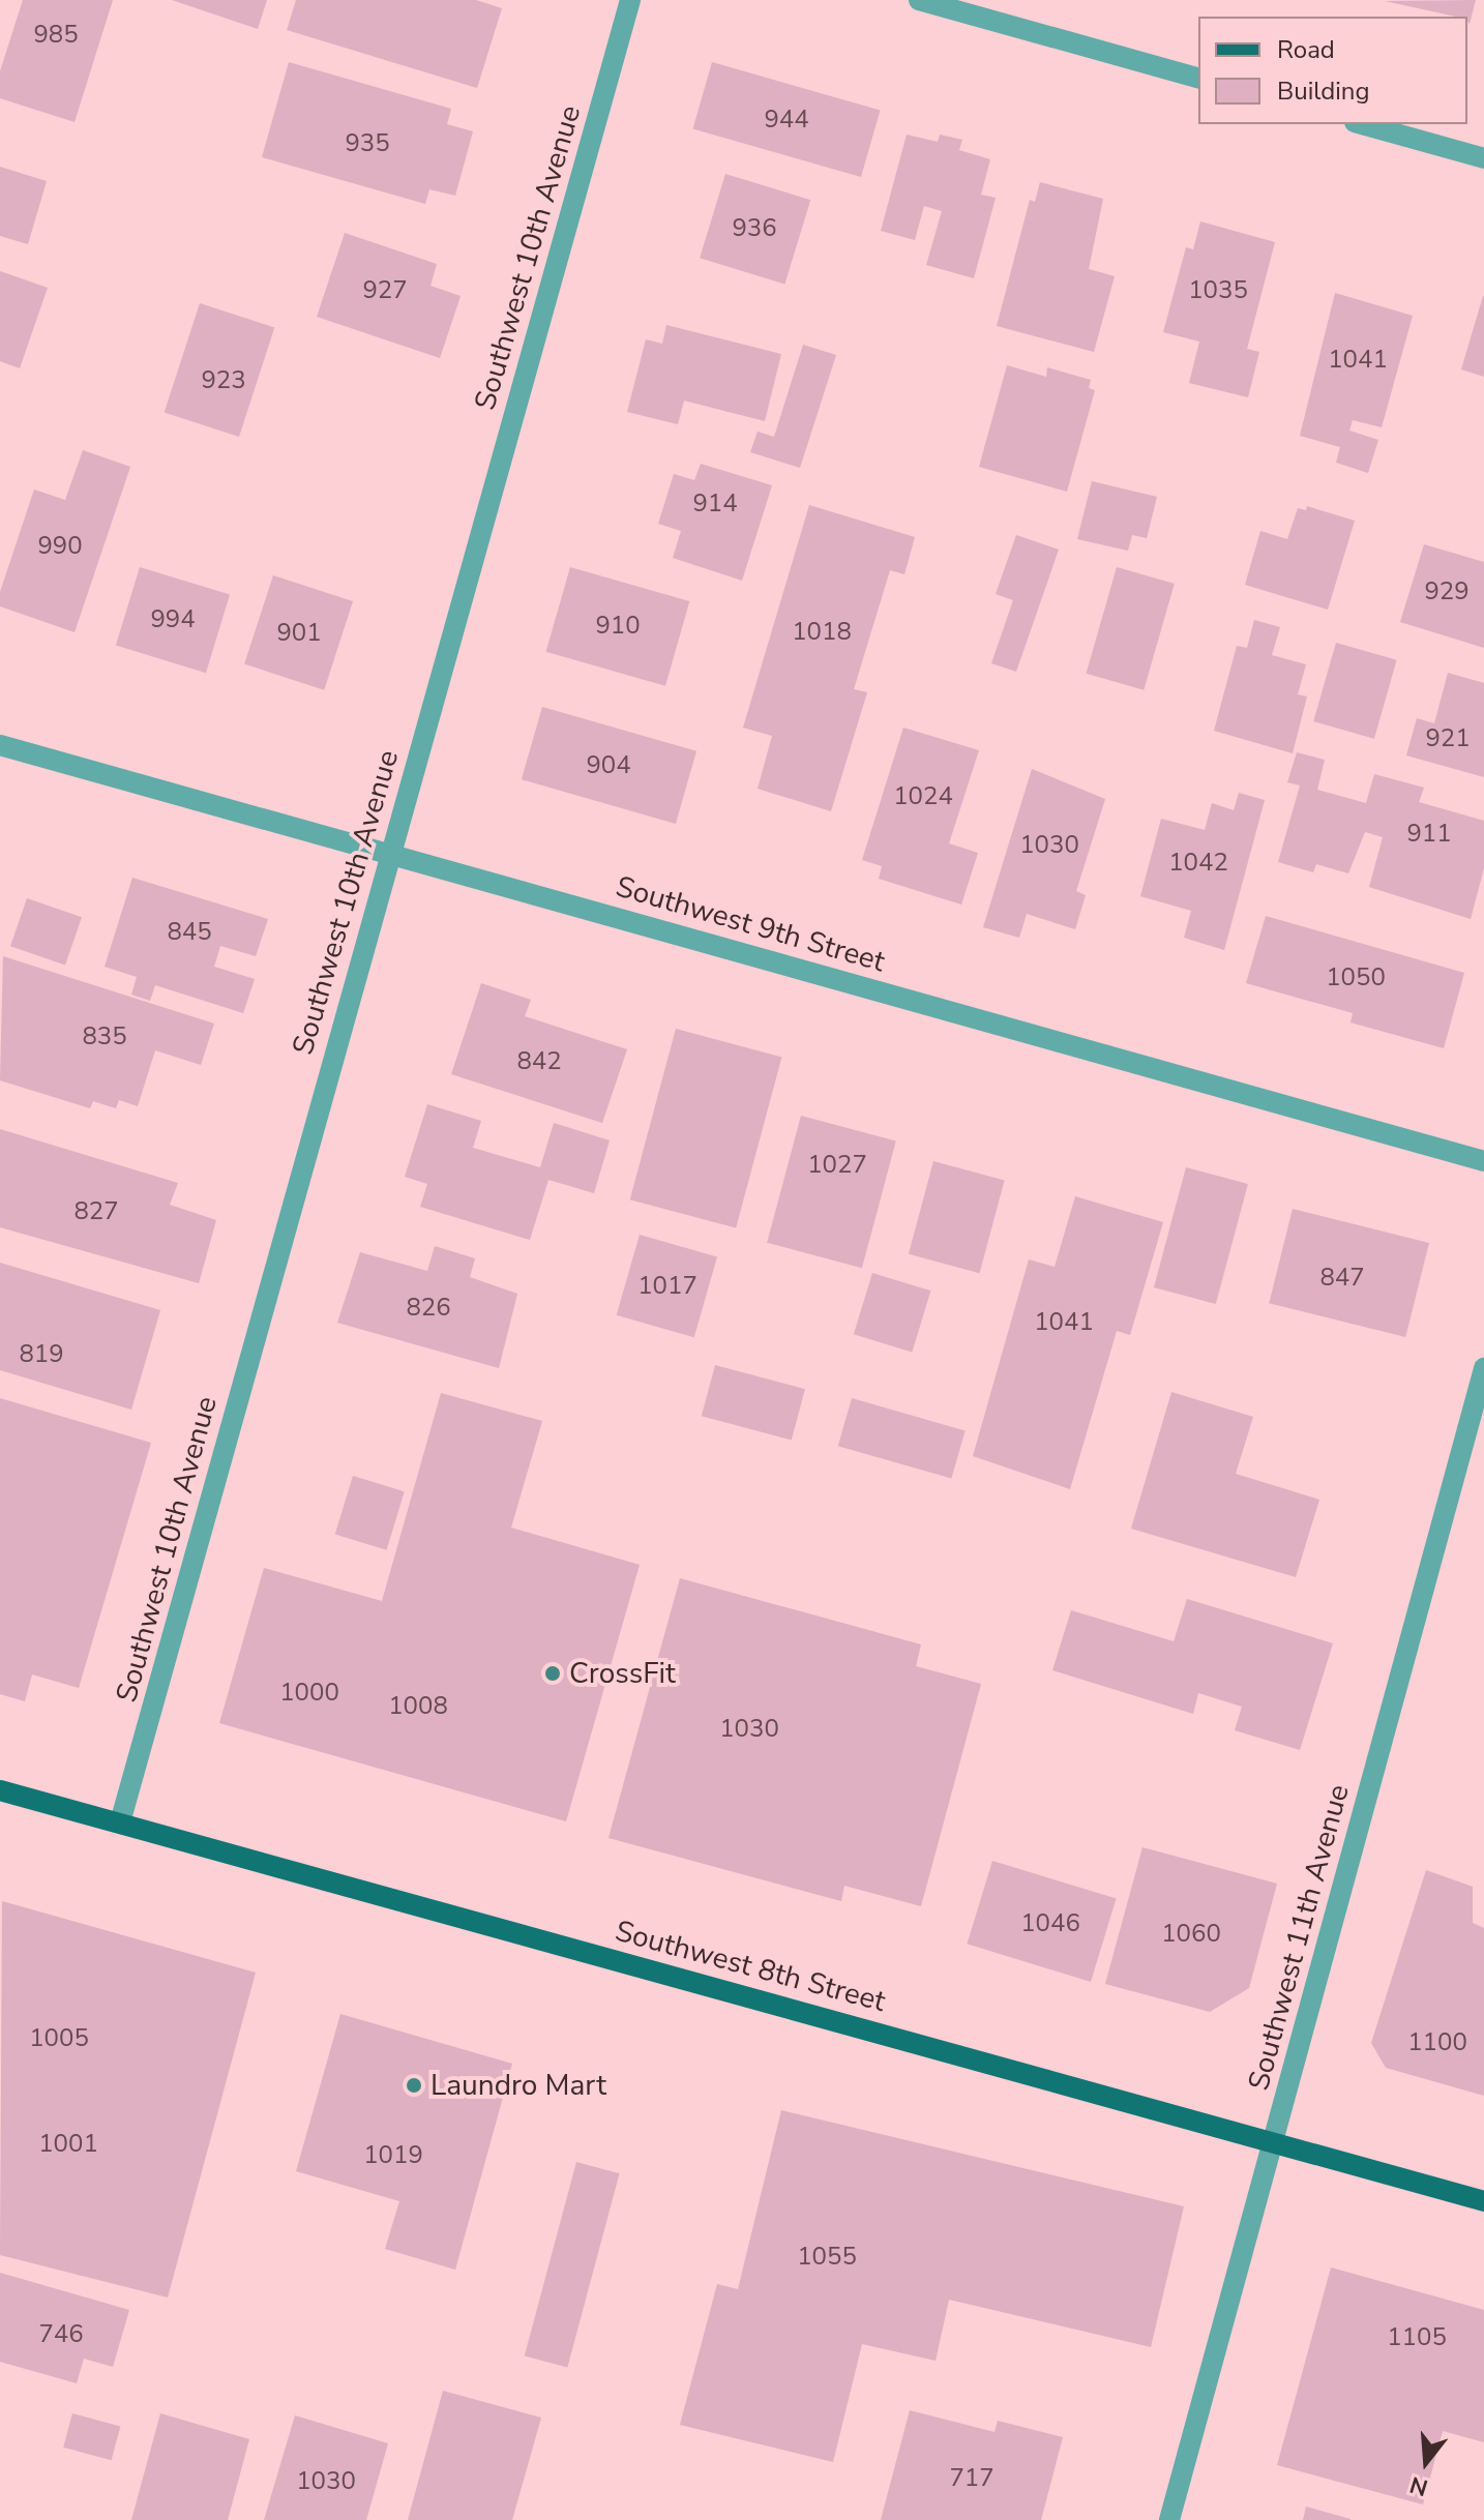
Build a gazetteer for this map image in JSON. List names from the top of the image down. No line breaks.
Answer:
{"streets":{"main road":["Southwest 8th Street"],"street":["Southwest 10th Avenue","Southwest 9th Street","Southwest 11th Avenue"]},"crossings":[["Southwest 10th Avenue","Southwest 9th Street"],["Southwest 10th Avenue","Southwest 8th Street"],["Southwest 11th Avenue","Southwest 8th Street"]],"places":["CrossFit","Laundro Mart"],"house_numbers":["985","944","935","936","927","1035","1041","923","914","990","929","994","910","1018","901","921","904","1024","911","1030","1042","845","1050","835","842","1027","827","847","1017","826","1041","819","1000","1008","1030","1046","1060","1005","1100","1001","1019","1055","746","1105","717","1030"],"legend":["Road","Building"],"north":"bottom"}
